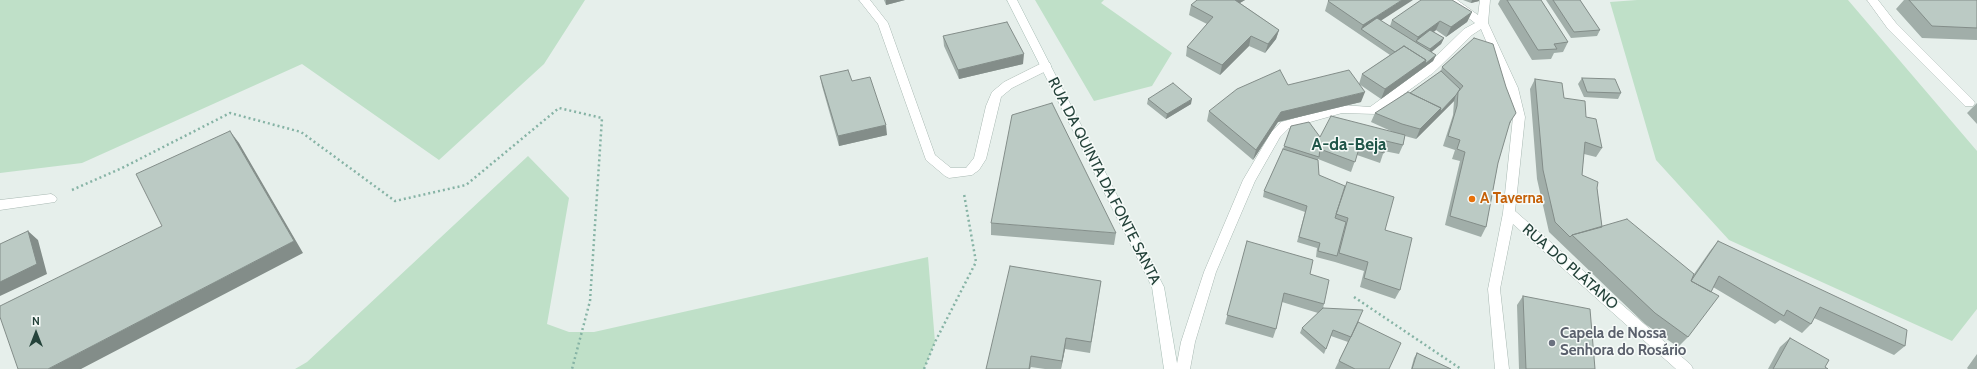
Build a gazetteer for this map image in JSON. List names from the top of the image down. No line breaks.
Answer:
{"streets":{"street":["RUA DA QUINTA DA FONTE SANTA","RUA DO PLÁTANO"]},"districts":["A-da-Beja"],"places":["A Taverna","Capela de Nossa Senhora do Rosário"],"north":"top"}
